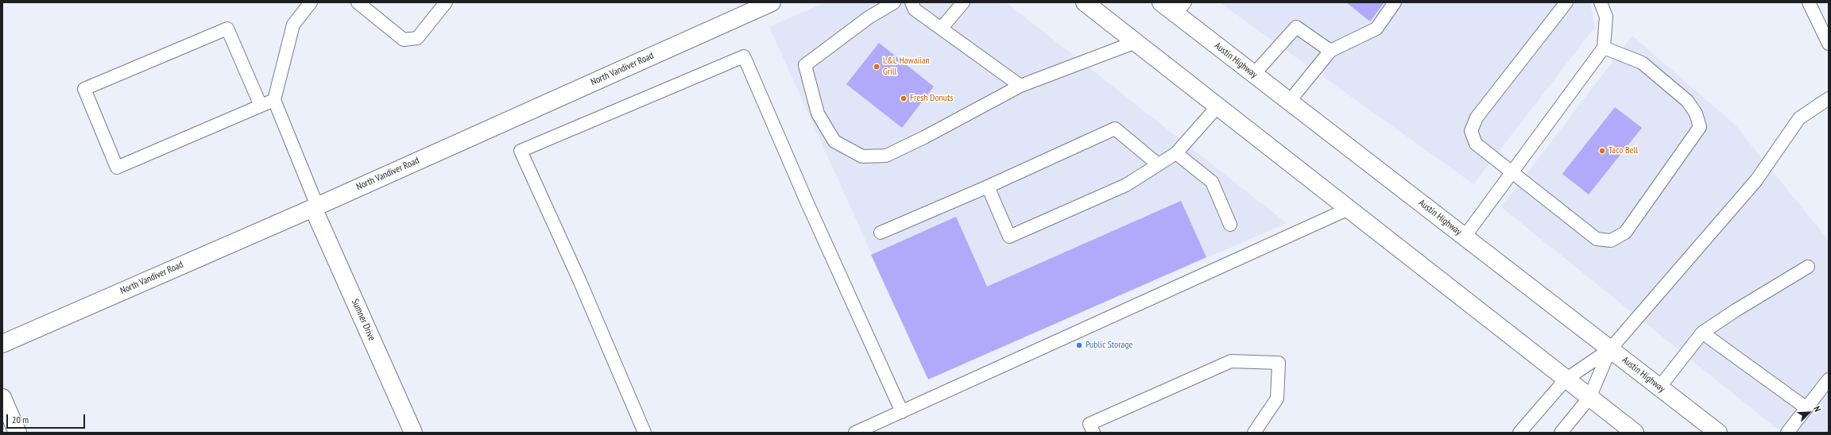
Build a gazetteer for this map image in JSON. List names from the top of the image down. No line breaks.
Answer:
{"streets":{"main road":["Austin Highway","North Vandiver Road","Sumner Drive"]},"crossings":[["North Vandiver Road","Sumner Drive"]],"places":["L&L Hawaiian Grill","Fresh Donuts","Taco Bell","Public Storage"],"scale_bar":"20 m","north":"top right"}
